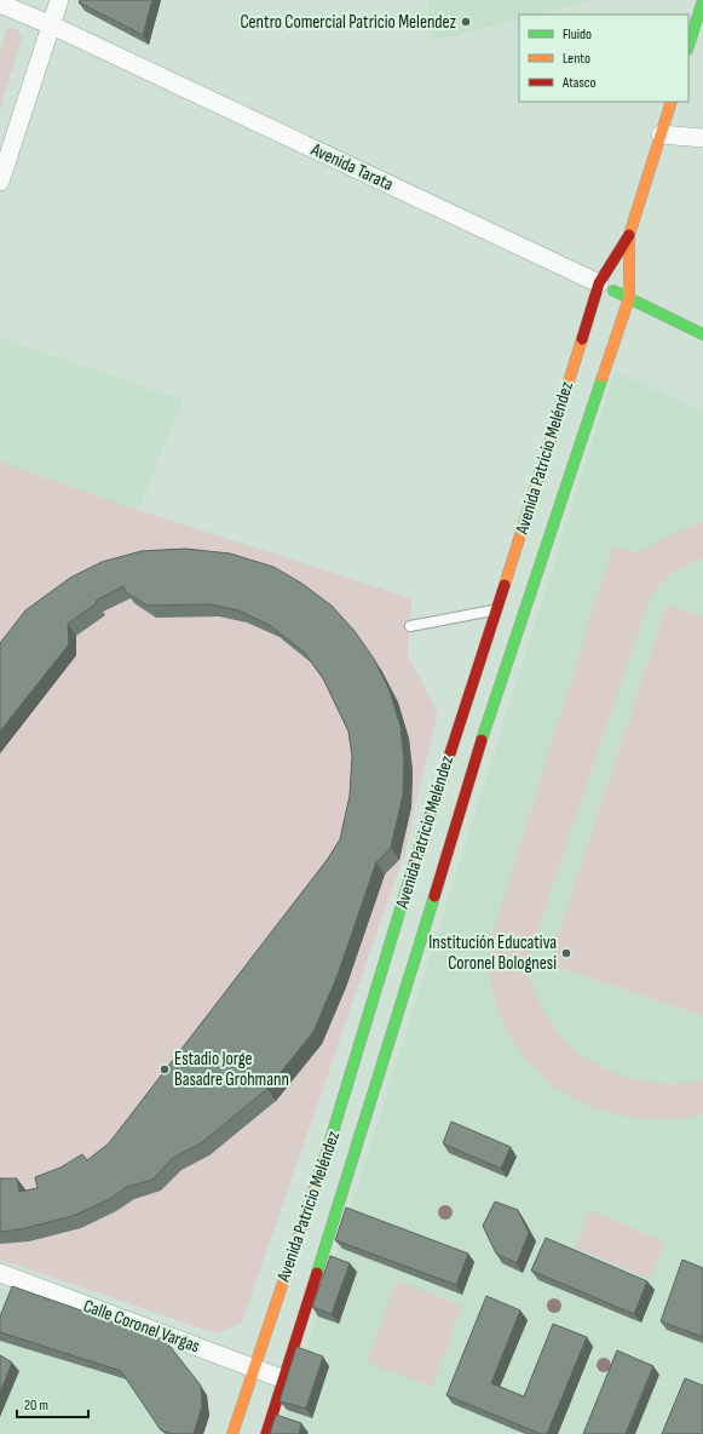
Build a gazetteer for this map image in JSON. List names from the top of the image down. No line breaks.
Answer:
{"streets":{"street":["Avenida Tarata","Avenida Patricio Meléndez","Calle Coronel Vargas"]},"crossings":[["Avenida Tarata","Avenida Patricio Meléndez"],["Avenida Patricio Meléndez","Calle Coronel Vargas"]],"places":["Centro Comercial Patricio Melendez","Institución Educativa Coronel Bolognesi","Estadio Jorge Basadre Grohmann"],"legend":["Fluido","Lento","Atasco"],"scale_bar":"20 m"}
